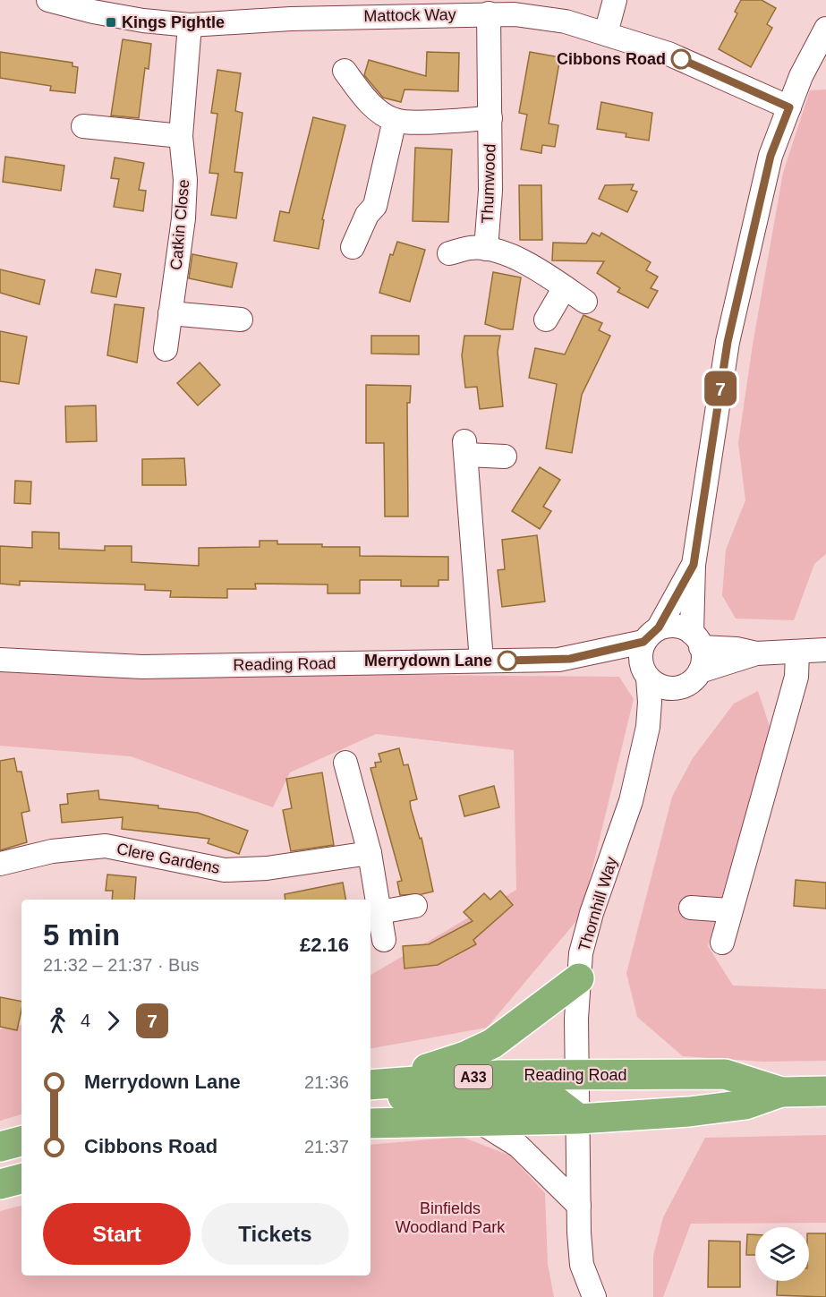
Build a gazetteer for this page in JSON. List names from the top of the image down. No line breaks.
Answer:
{"streets":{"highway":["Reading Road","A33"],"street":["Mattock Way","Thumwood","Catkin Close","Clere Gardens","Thornhill Way"]},"crossings":[["Mattock Way","Thumwood"],["Mattock Way","Catkin Close"],["Reading Road","Thornhill Way"]],"parks":["Binfields Woodland Park"],"places":{"transit":["Kings Pightle"],"other":["Cibbons Road","Merrydown Lane"]},"lines":["bus line 7"],"page":{"on_map":"7","heading":["5 min","21:32 – 21:37 · Bus","£2.16"],"legs":["4","7"],"list":[{"name":"Merrydown Lane","value":"21:36"},{"name":"Cibbons Road","value":"21:37"}],"buttons":["Start","Tickets"]}}
